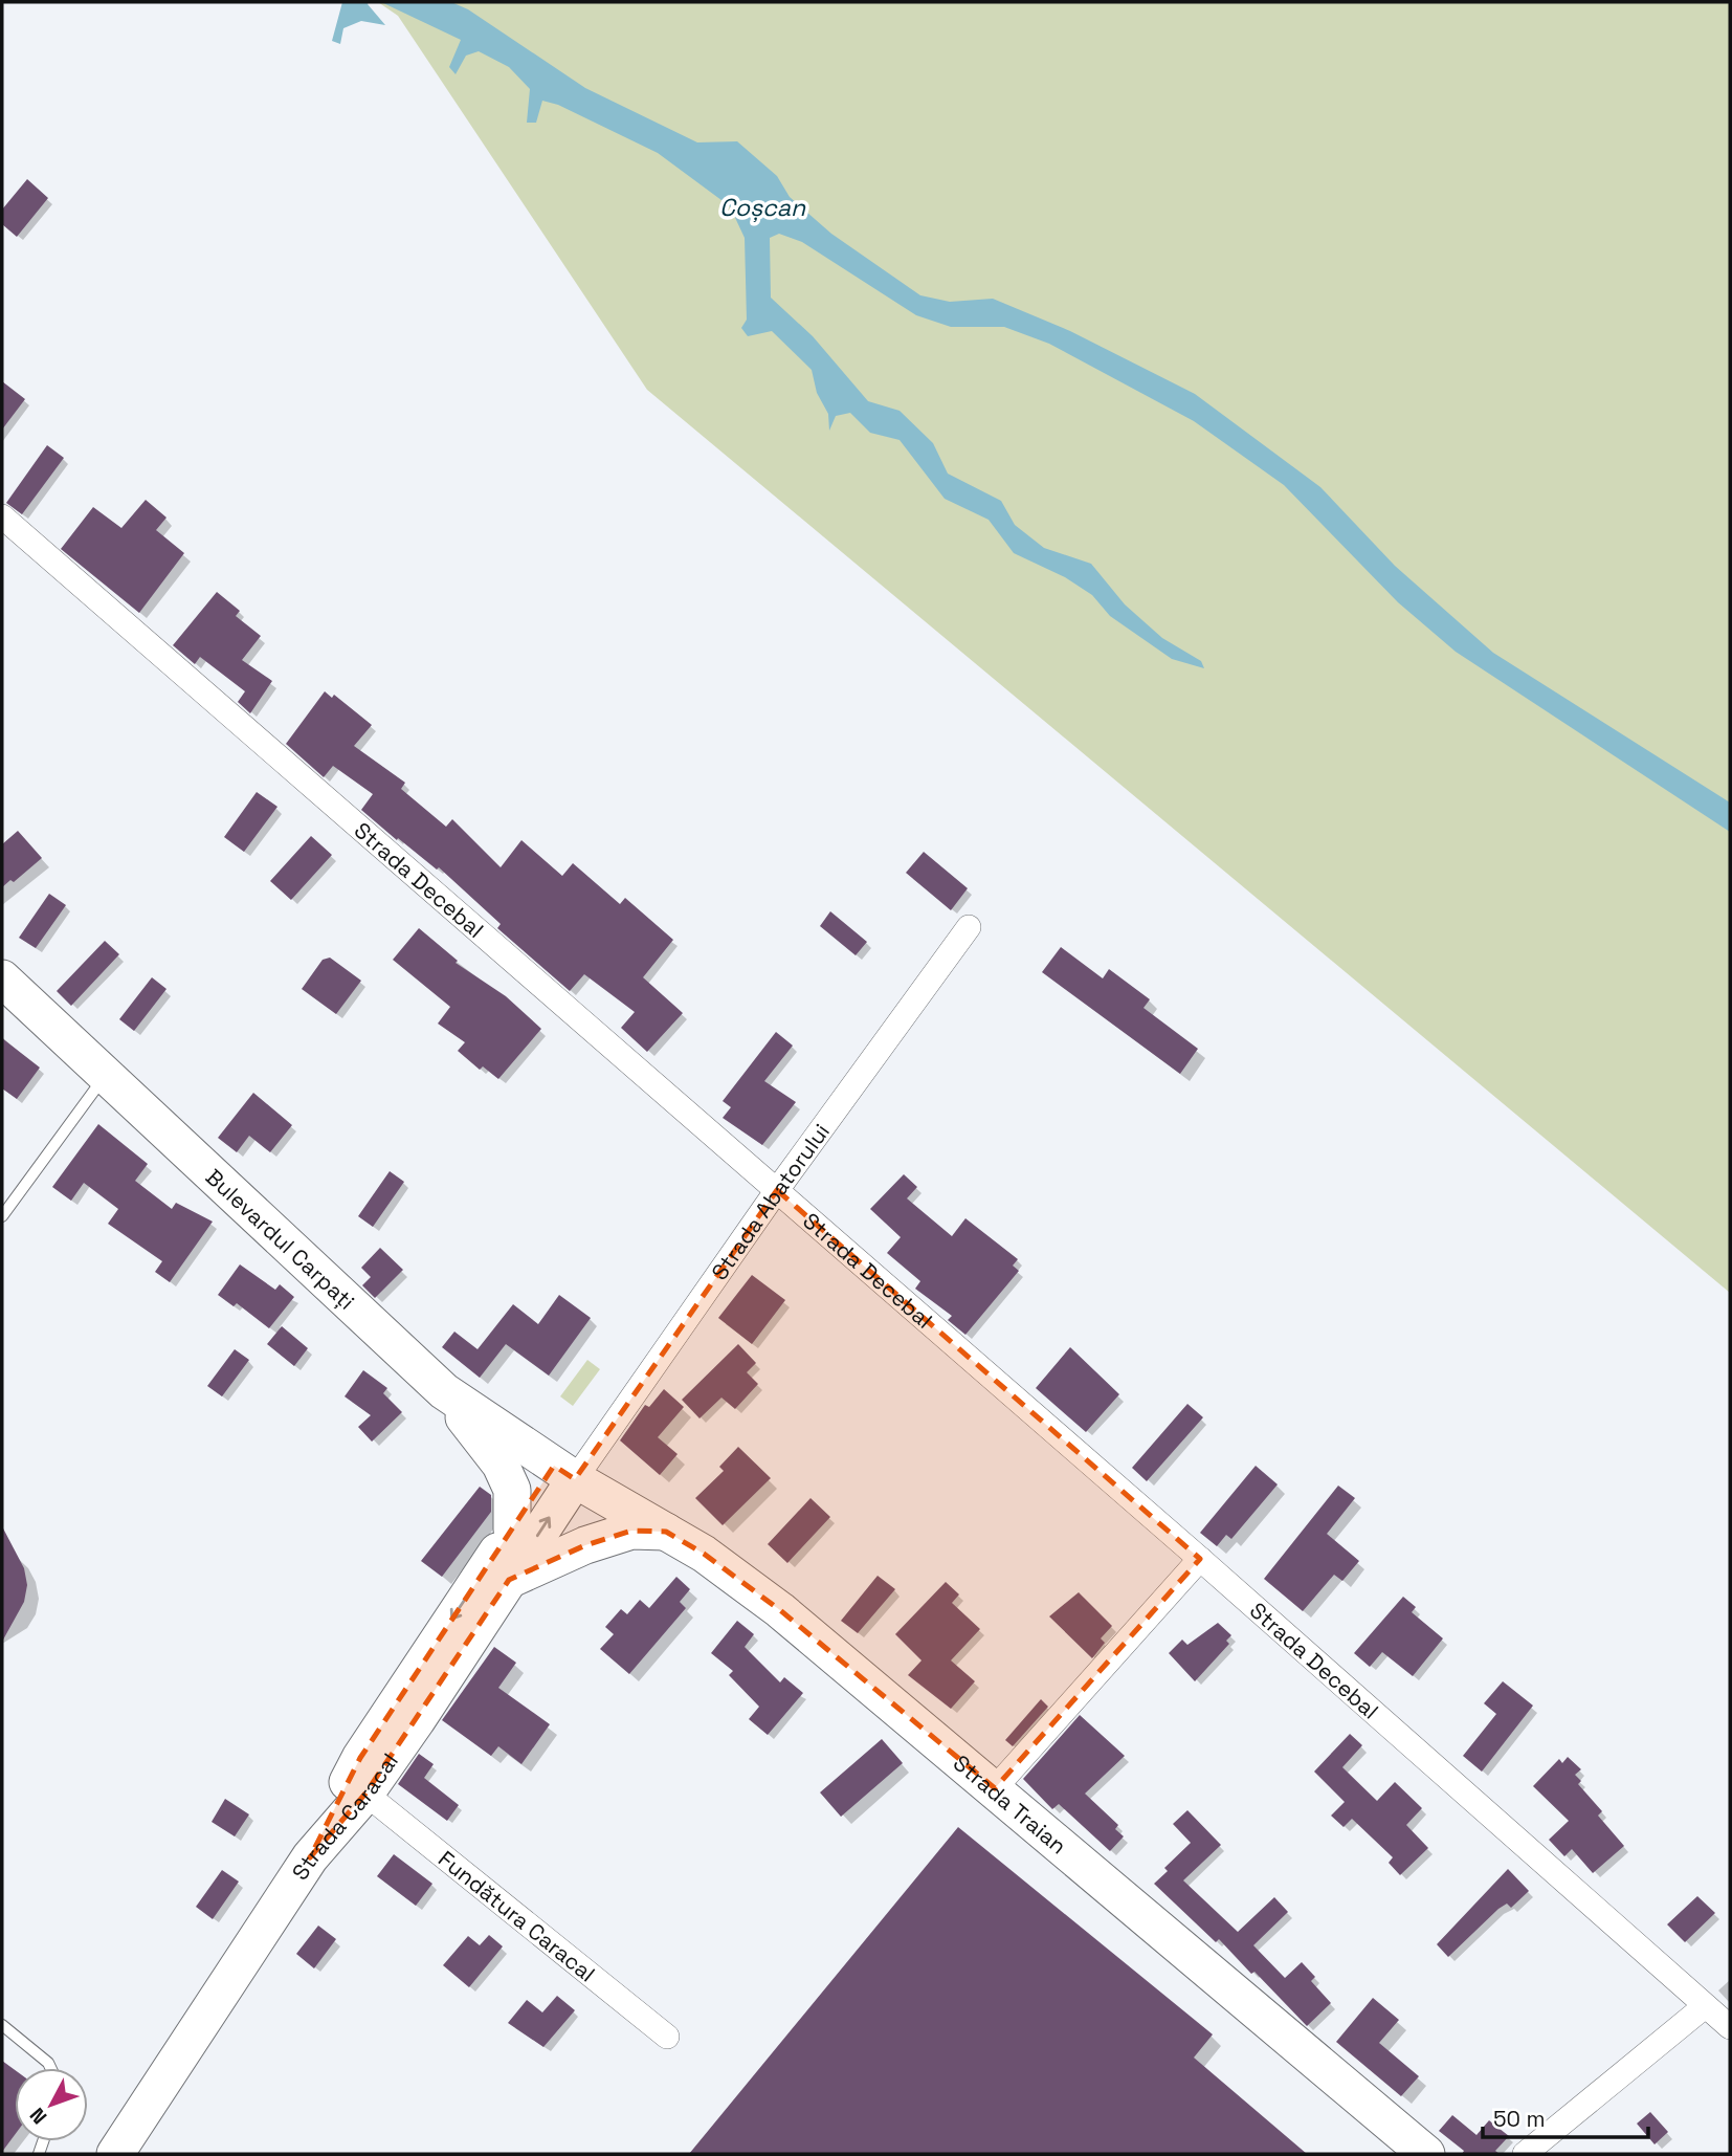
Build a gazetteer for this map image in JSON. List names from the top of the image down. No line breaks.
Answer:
{"streets":{"main road":["Bulevardul Carpați","Strada Traian","Strada Caracal"],"street":["Strada Decebal","Strada Abatorului","Fundătura Caracal"]},"crossings":[["Strada Decebal","Strada Abatorului"],["Strada Abatorului","Bulevardul Carpați"],["Strada Abatorului","Strada Traian"],["Strada Abatorului","Strada Caracal"],["Bulevardul Carpați","Strada Traian"],["Bulevardul Carpați","Strada Caracal"],["Strada Traian","Strada Caracal"],["Strada Caracal","Fundătura Caracal"]],"water":["Coșcan"],"scale_bar":"50 m","north":"bottom left"}
